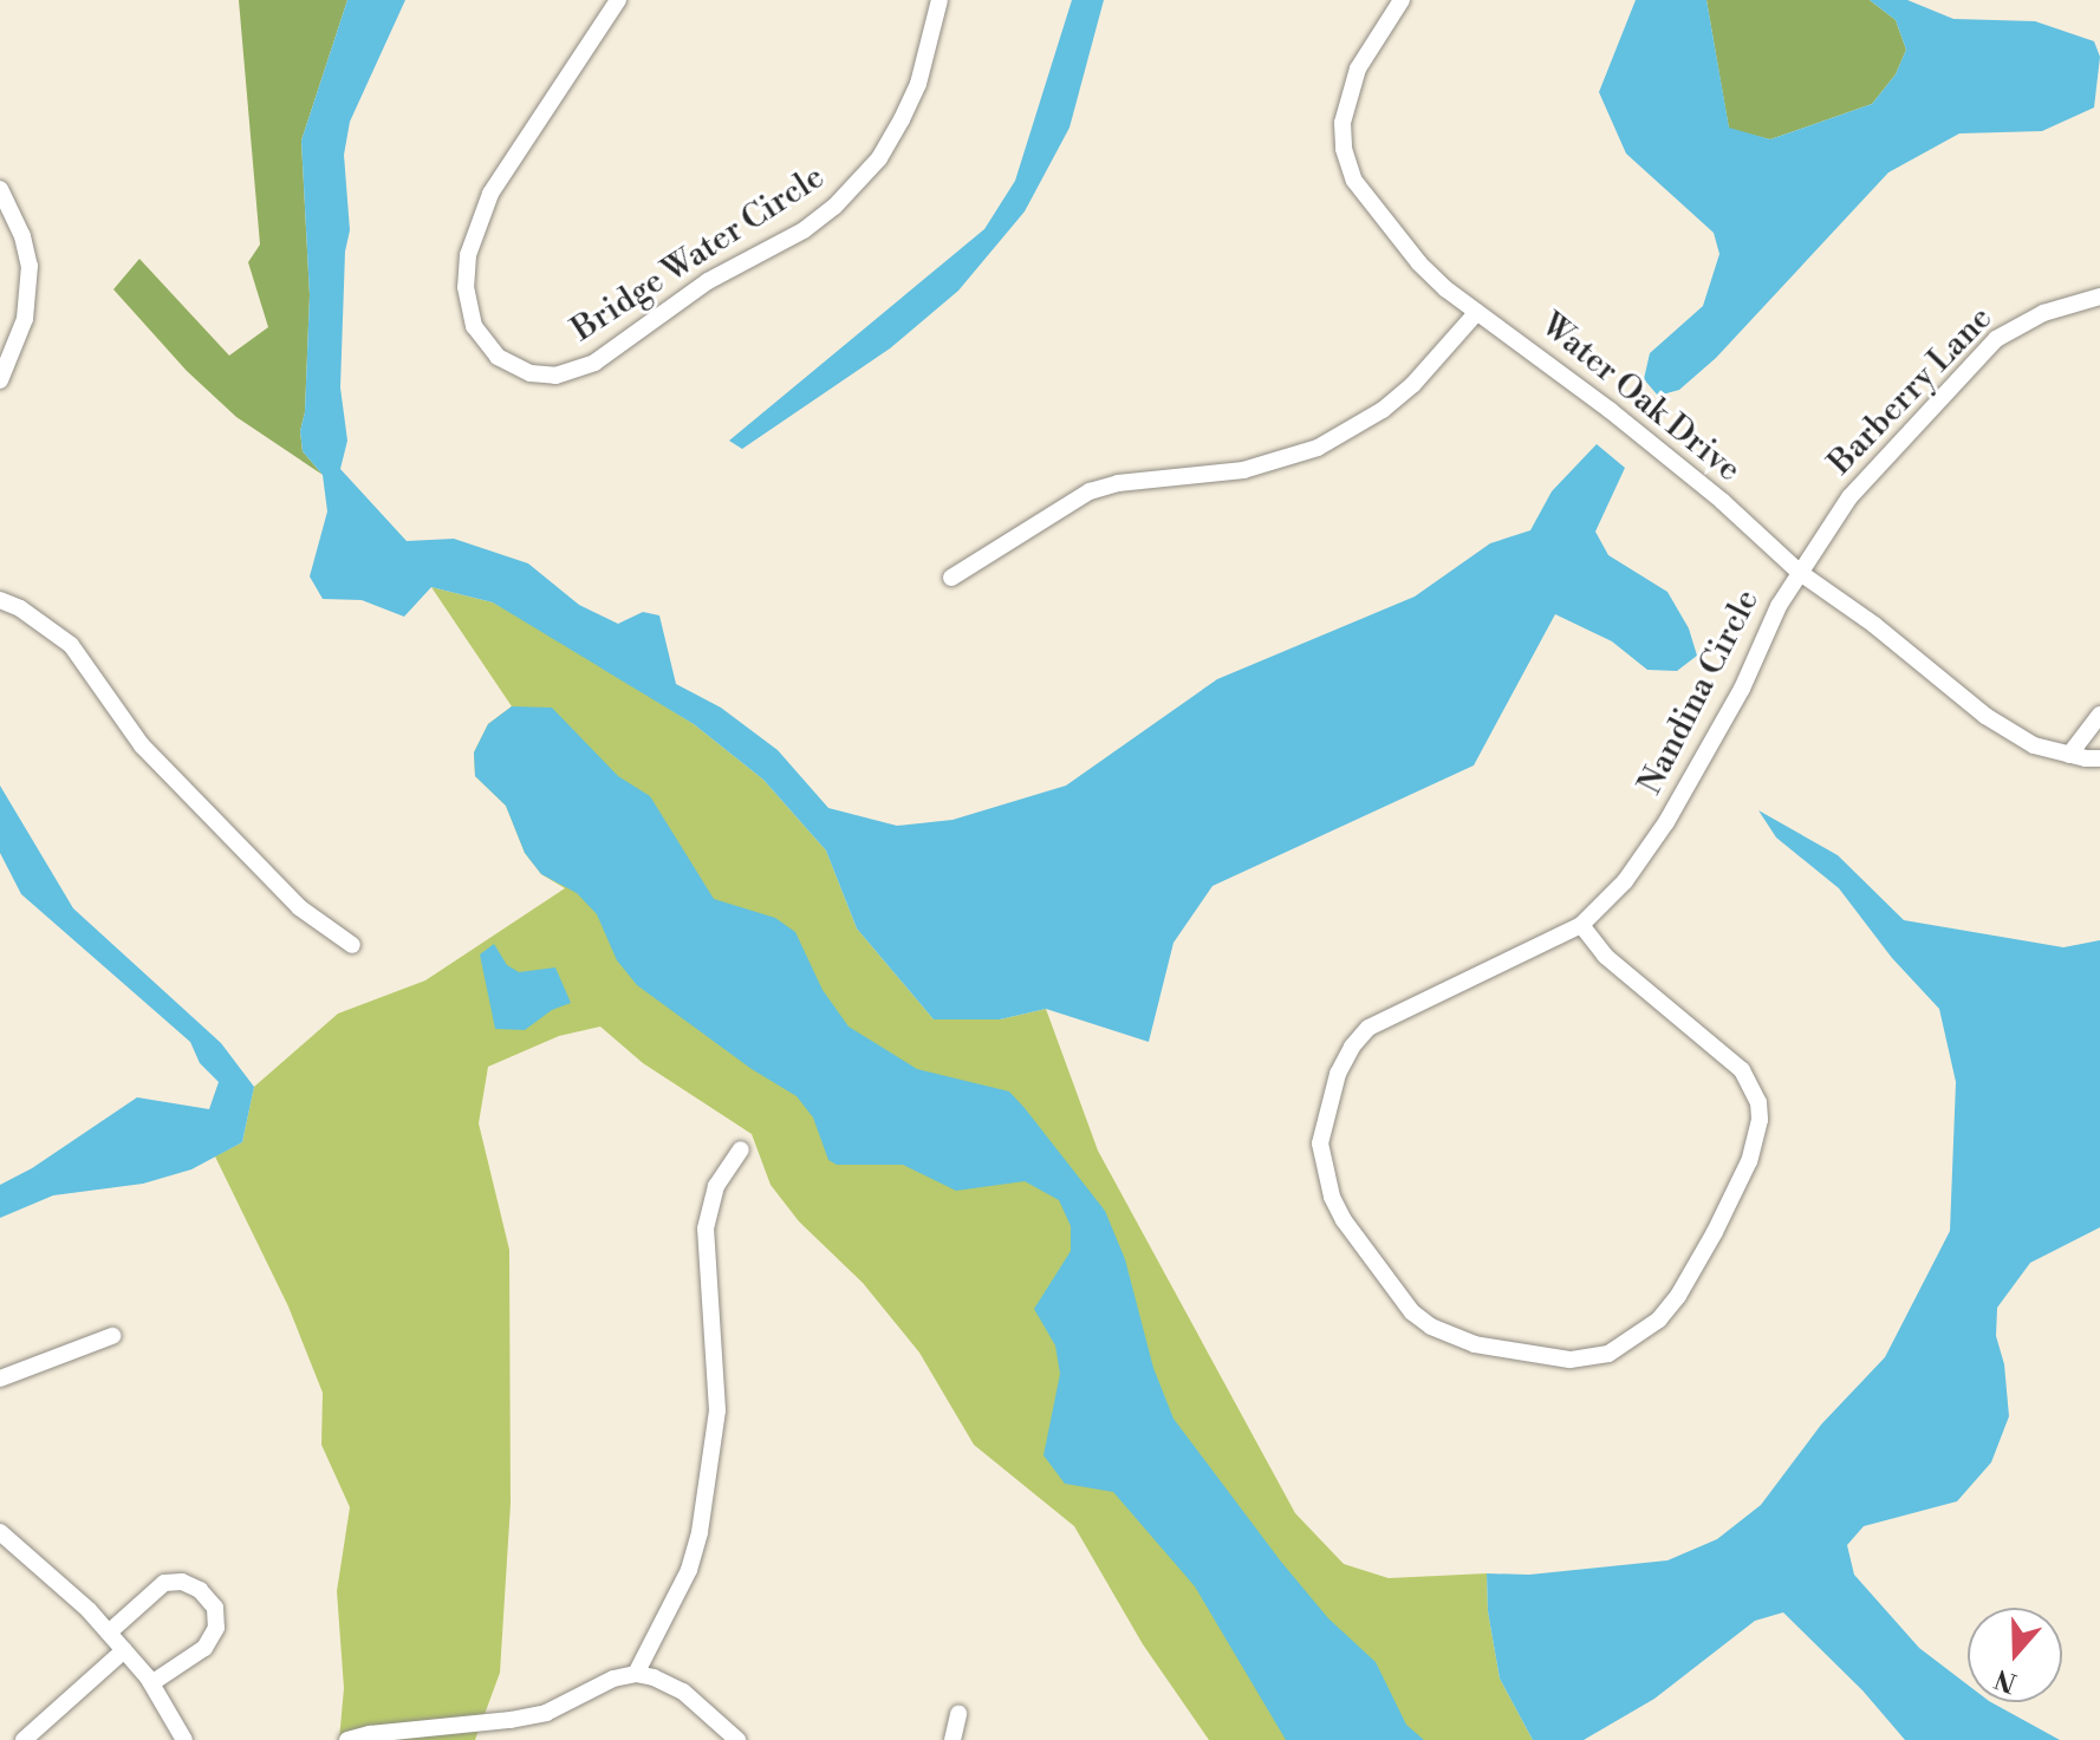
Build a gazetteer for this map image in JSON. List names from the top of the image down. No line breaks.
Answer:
{"streets":{"street":["Bridge Water Circle","Barberry Lane","Water Oak Drive","Nandina Circle"]},"crossings":[["Barberry Lane","Water Oak Drive"],["Barberry Lane","Nandina Circle"],["Water Oak Drive","Nandina Circle"]],"north":"bottom"}
